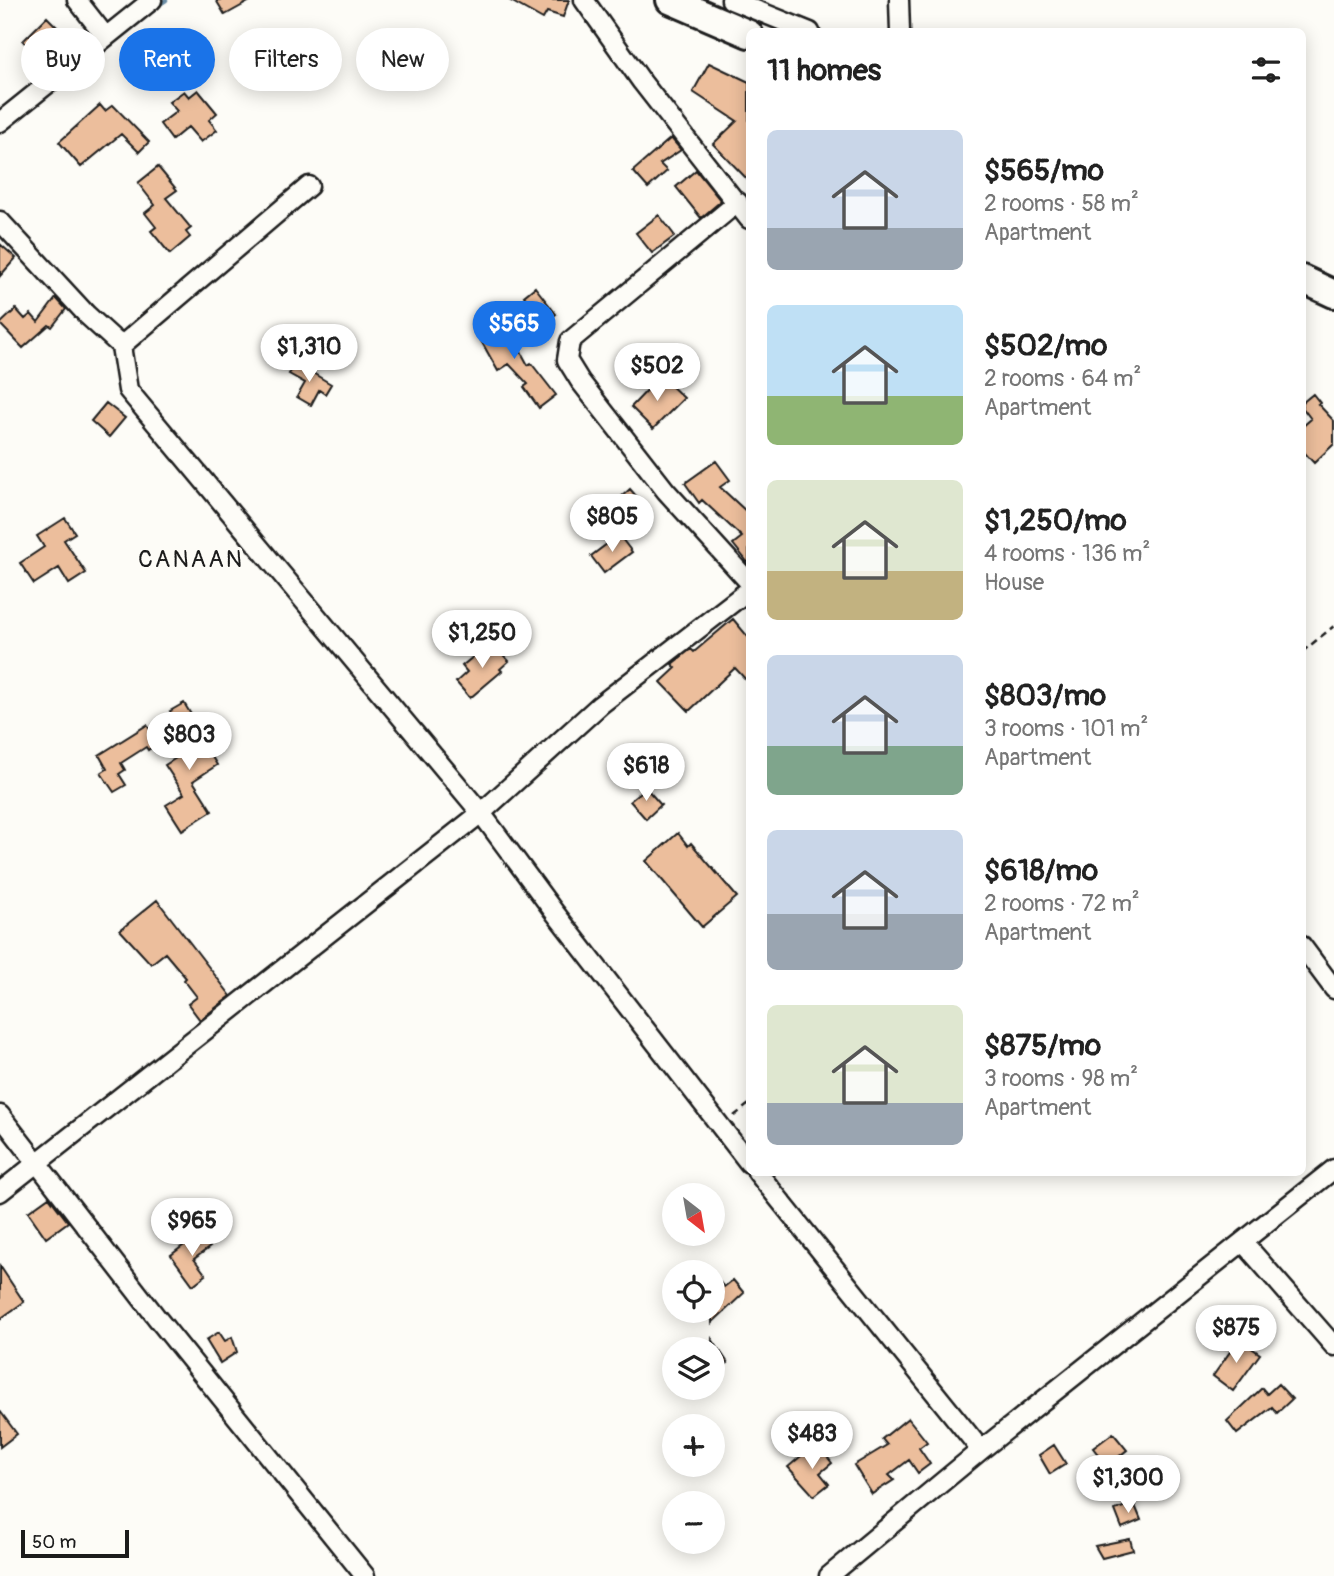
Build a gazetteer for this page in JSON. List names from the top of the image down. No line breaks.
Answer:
{"districts":["CANAAN"],"scale_bar":"50 m","north":"bottom right","page":{"chip":["Buy","Rent","Filters","New"],"heading":"11 homes","list":[{"name":"$565/mo","note":"2 rooms · 58 m² · Apartment"},{"name":"$502/mo","note":"2 rooms · 64 m² · Apartment"},{"name":"$1,250/mo","note":"4 rooms · 136 m² · House"},{"name":"$803/mo","note":"3 rooms · 101 m² · Apartment"},{"name":"$618/mo","note":"2 rooms · 72 m² · Apartment"},{"name":"$875/mo","note":"3 rooms · 98 m² · Apartment"}],"price":["$565","$1,310","$502","$805","$1,250","$803","$618","$965","$875","$483","$1,300"],"map_buttons":["+","−"],"scale":"50 m"}}
